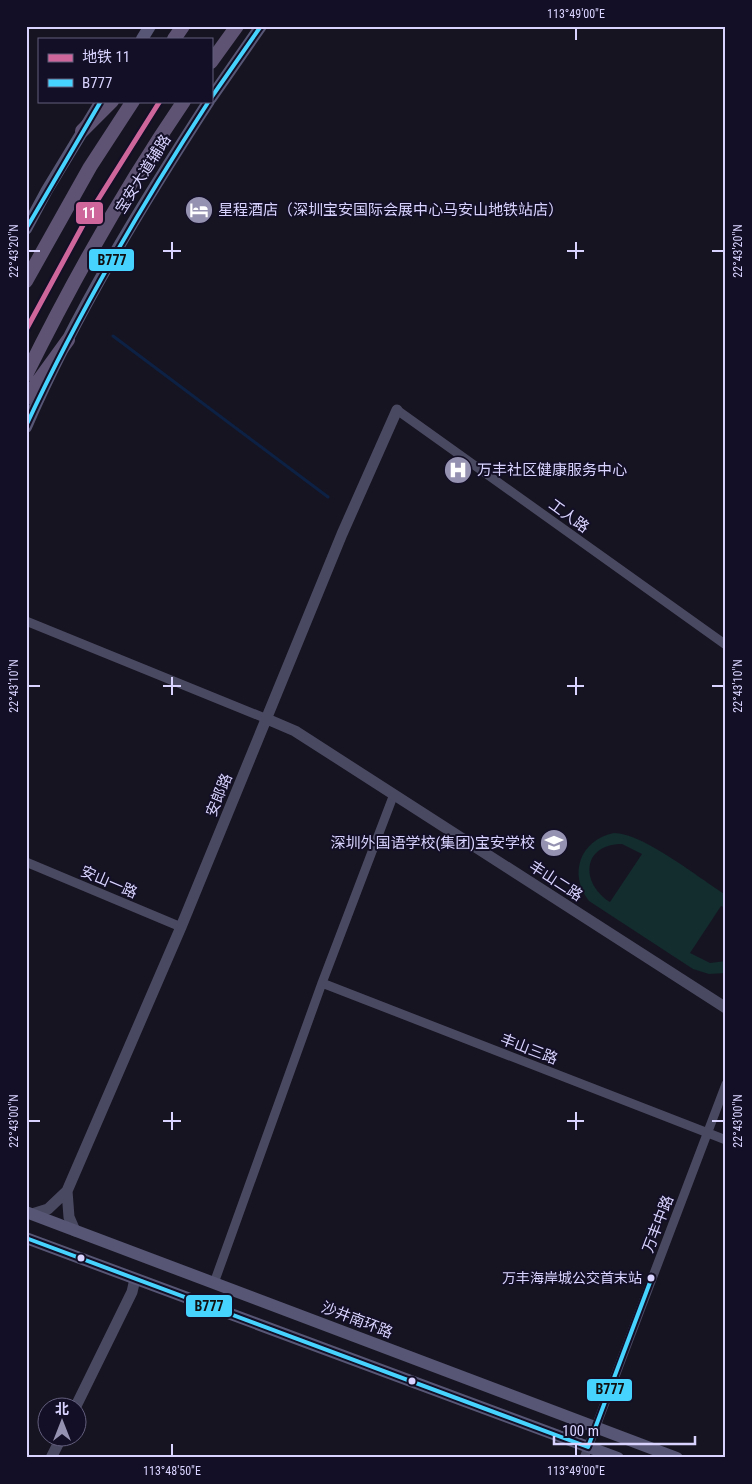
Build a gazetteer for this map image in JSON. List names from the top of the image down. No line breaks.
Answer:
{"streets":{"main road":["宝安大道辅路","沙井南环路"],"street":["工人路","安郎路","丰山二路","安山一路","丰山三路","万丰中路"]},"crossings":[["工人路","安郎路"],["安郎路","丰山二路"],["安郎路","安山一路"],["安郎路","沙井南环路"],["丰山三路","万丰中路"],["万丰中路","沙井南环路"]],"places":{"hotel":["星程酒店（深圳宝安国际会展中心马安山地铁站店）"],"hospital":["万丰社区健康服务中心"],"school or university":["深圳外国语学校(集团)宝安学校"],"other":["万丰海岸城公交首末站"]},"lines":["transit line B777","metro line 11"],"legend":["地铁 11","B777"],"scale_bar":"100 m","north":"top","coordinates":["113°49'00\"E","22°43'20\"N","22°43'10\"N","22°43'00\"N","113°48'50\"E"]}
